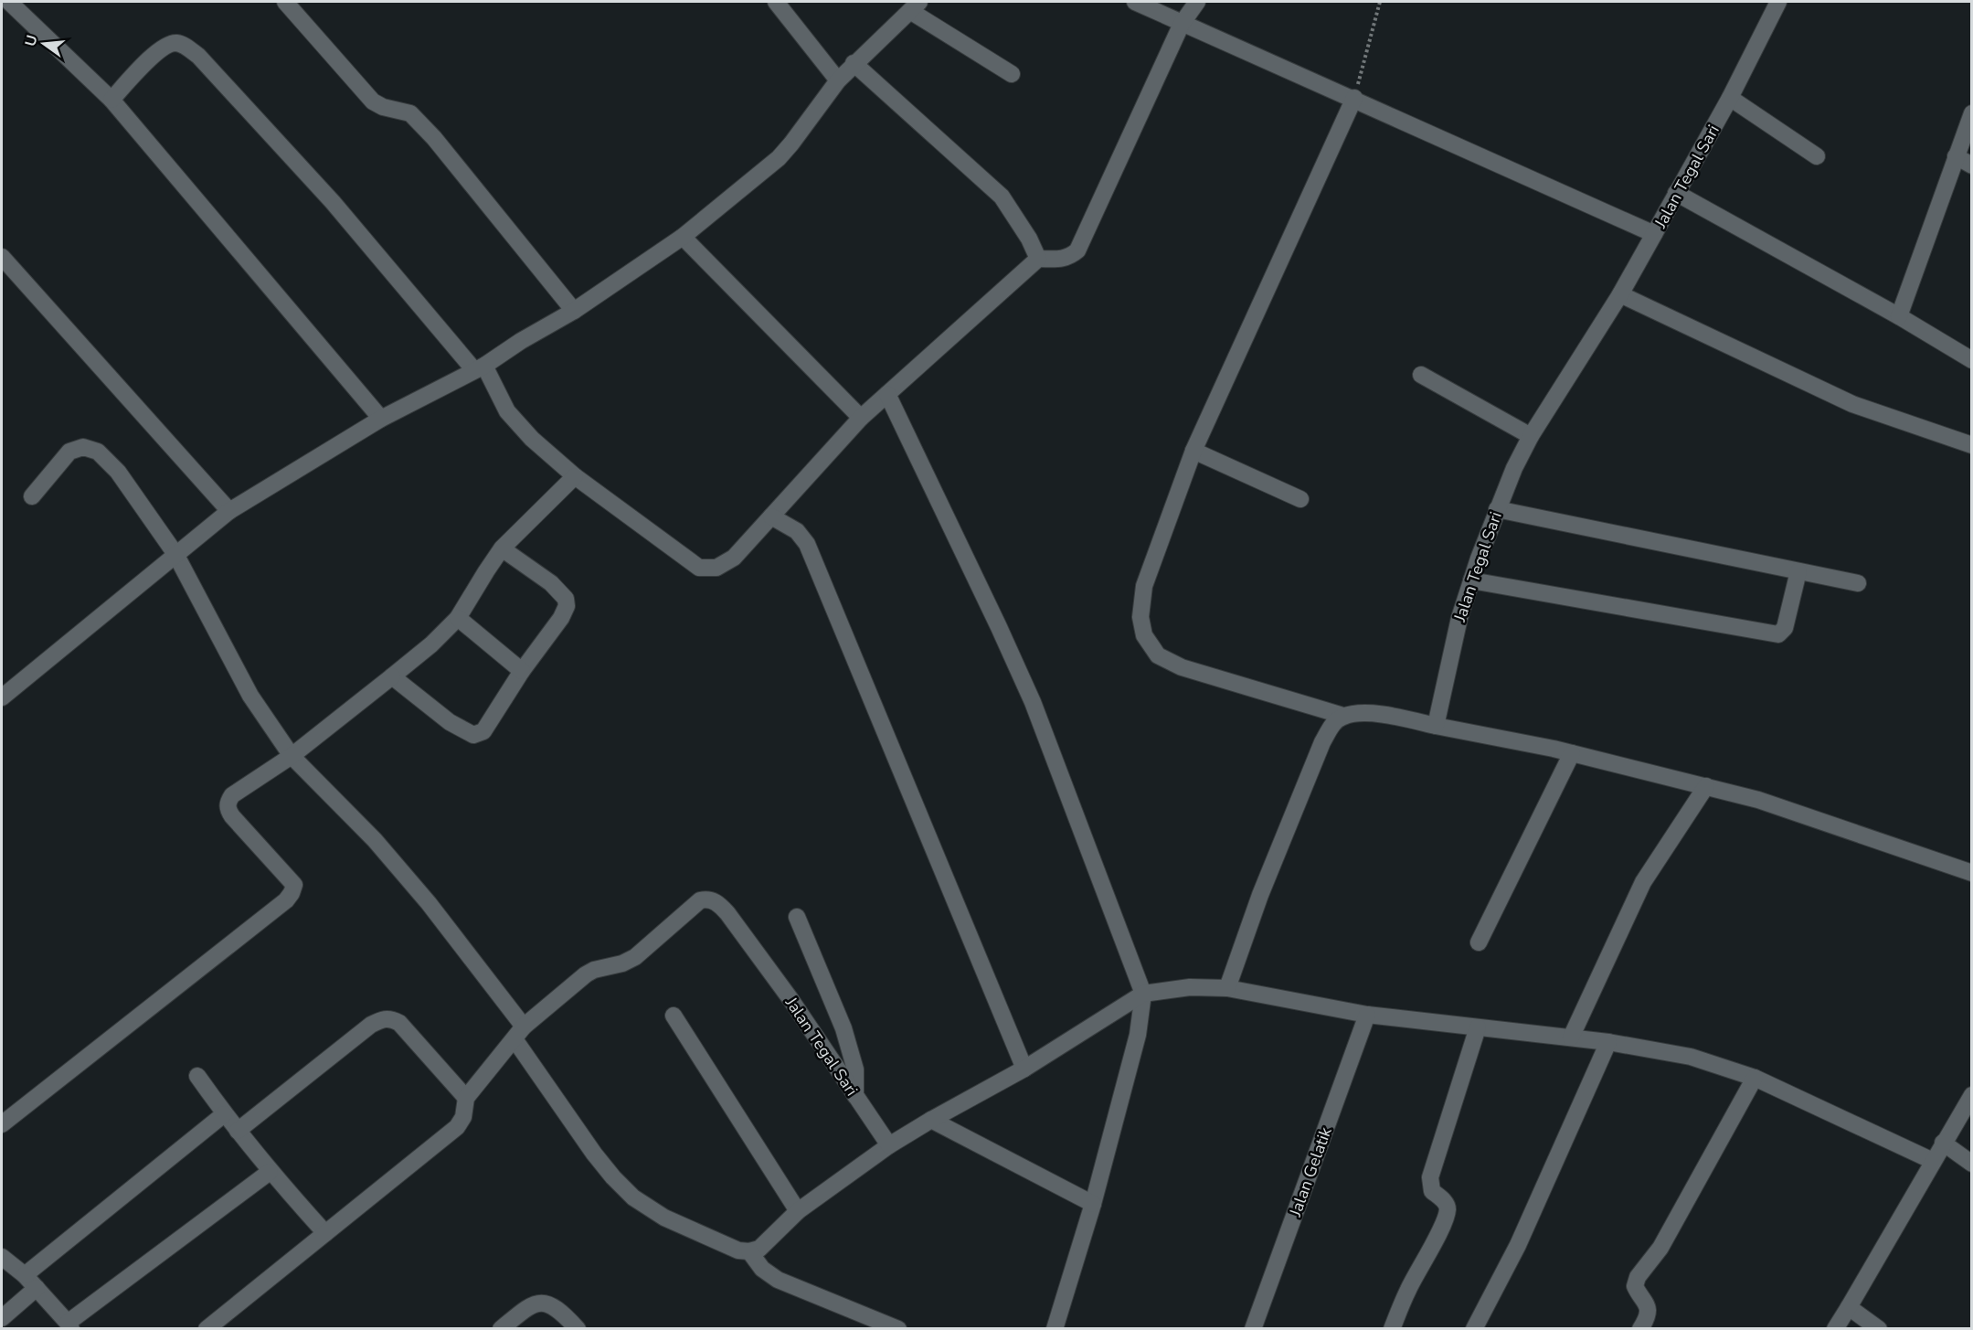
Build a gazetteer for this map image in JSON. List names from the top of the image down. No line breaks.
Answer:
{"streets":{"street":["Jalan Tegal Sari","Jalan Gelatik"]},"north":"left"}
